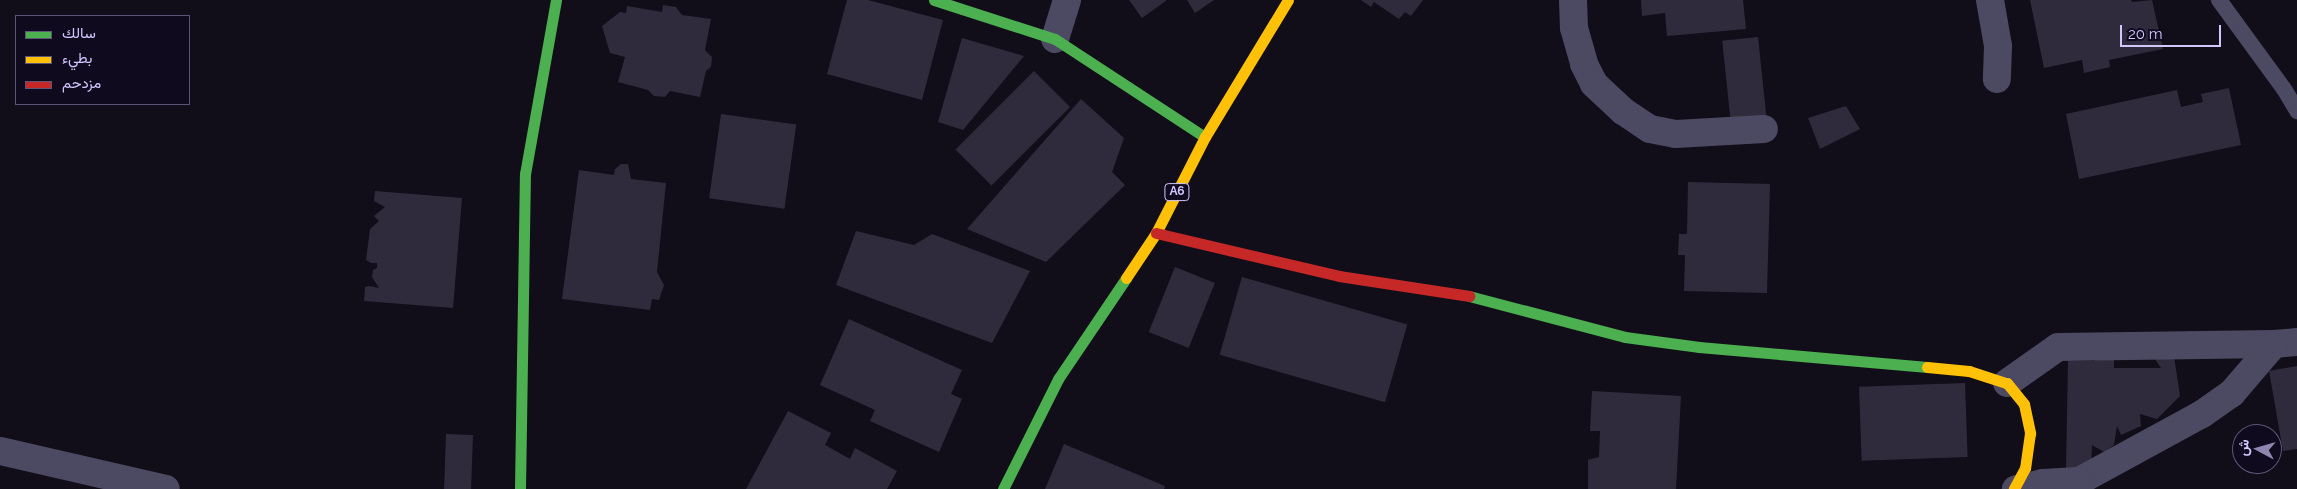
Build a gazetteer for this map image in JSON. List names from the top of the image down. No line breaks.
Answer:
{"streets":{"main road":["A6"]},"legend":["سالك","بطيء","مزدحم"],"scale_bar":"20 m","north":"left"}
